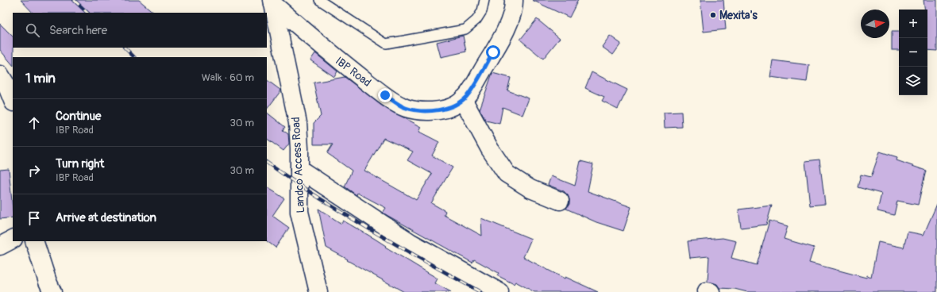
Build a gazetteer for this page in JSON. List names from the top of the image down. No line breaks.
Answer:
{"streets":{"street":["IBP Road","Landco Access Road"]},"crossings":[["IBP Road","Landco Access Road"]],"places":["Mexita's"],"north":"right","page":{"map_buttons":["+","−"],"search":"Search here","heading":["1 min","Walk · 60 m"],"list":[["Continue","IBP Road","30 m"],["Turn right","IBP Road","30 m"],"Arrive at destination"]}}
